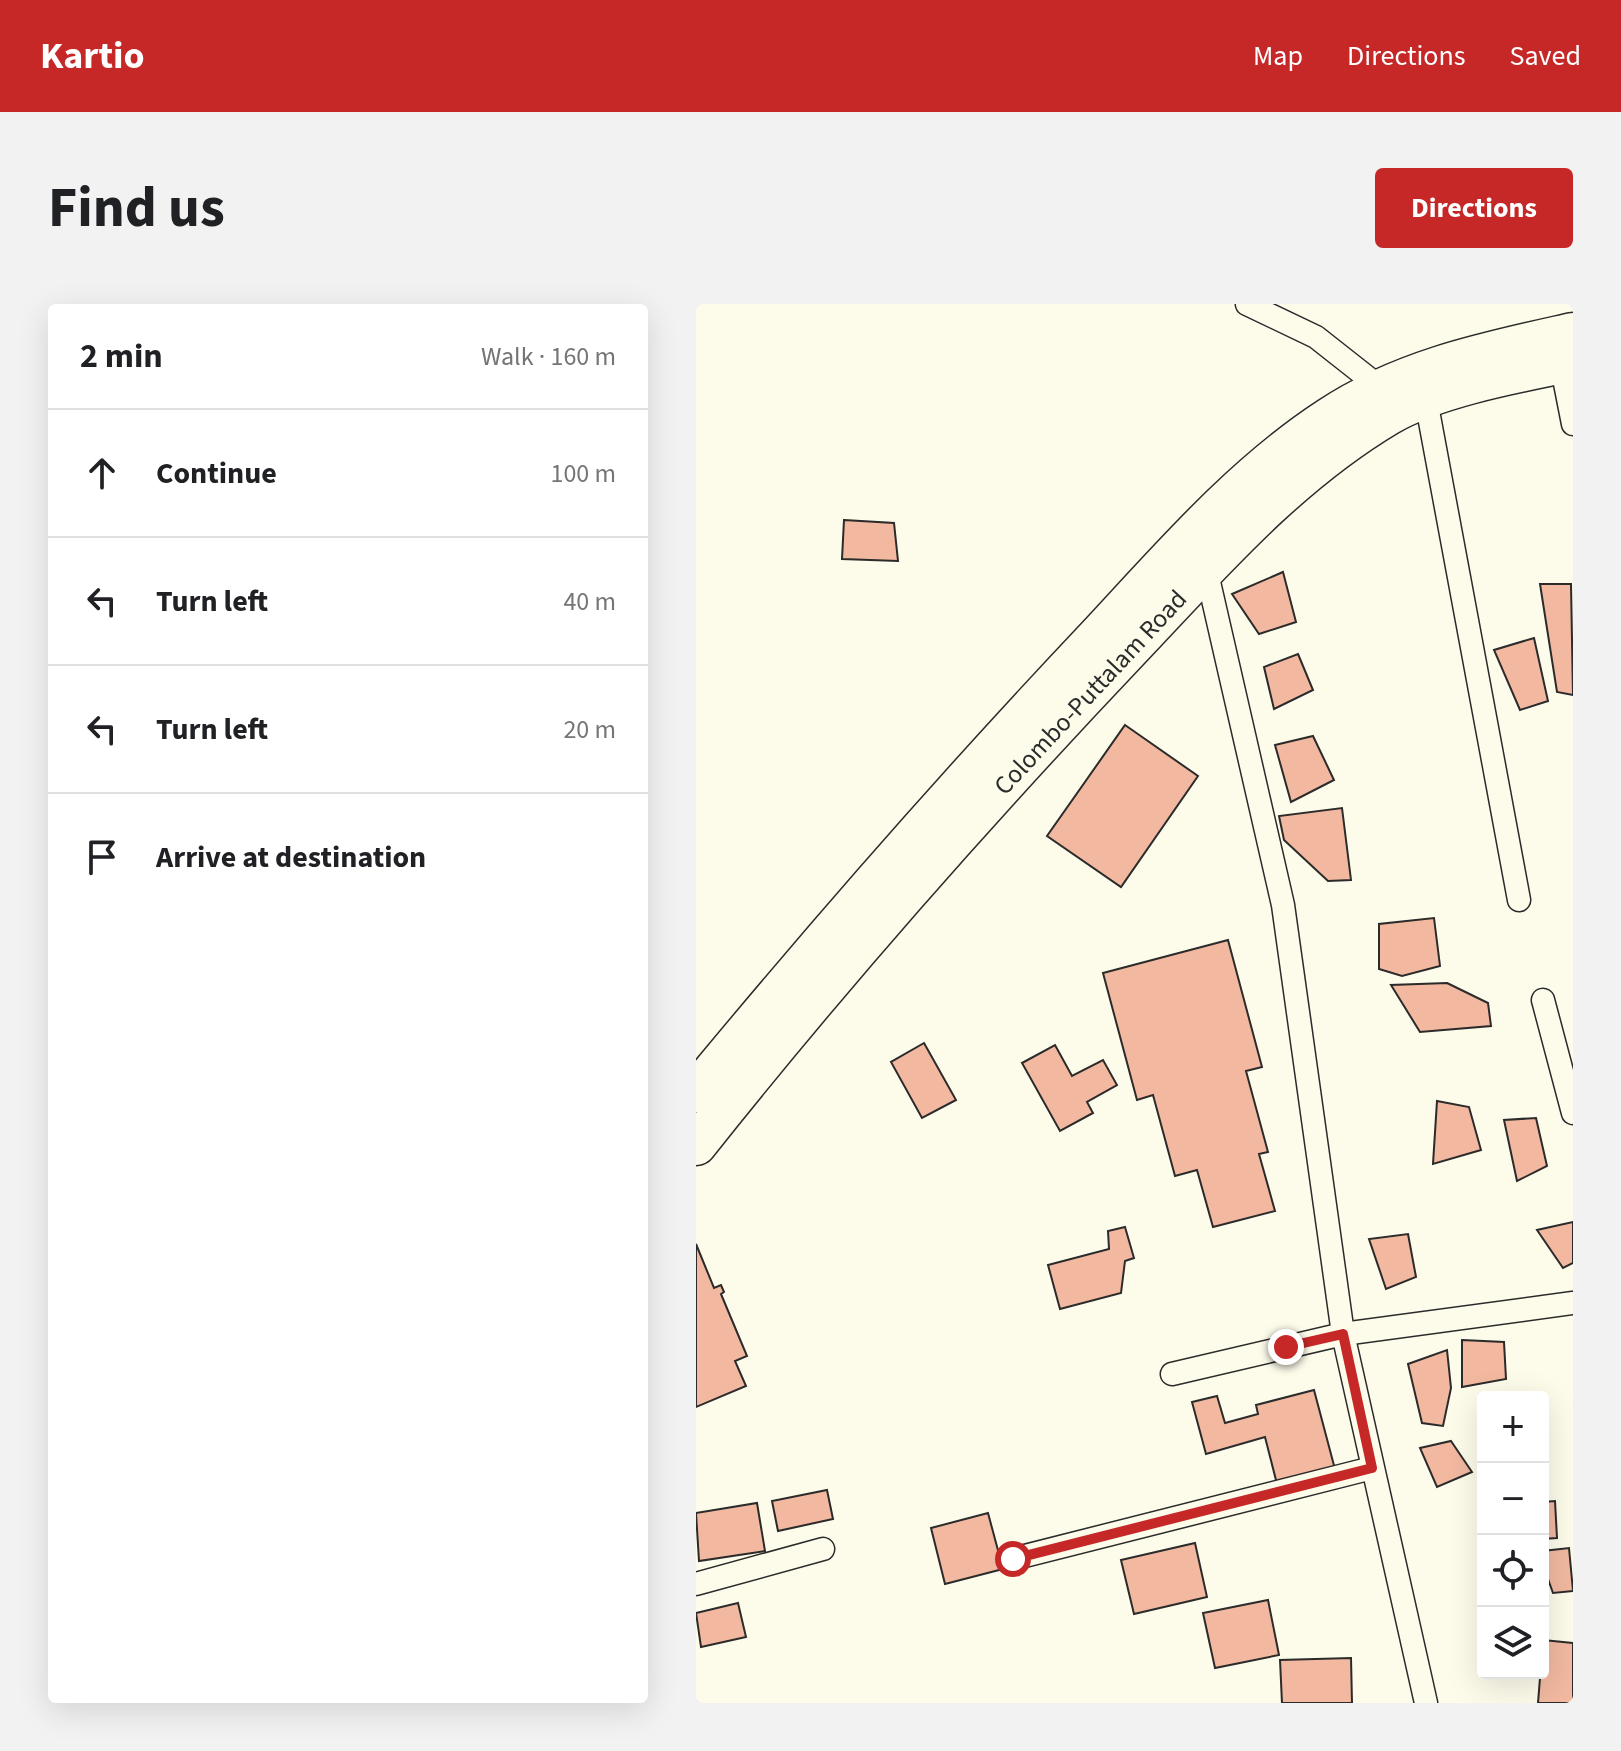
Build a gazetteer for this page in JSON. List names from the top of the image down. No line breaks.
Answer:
{"streets":{"highway":["Colombo-Puttalam Road"]},"page":{"header":"Kartio","nav":["Map","Directions","Saved"],"buttons":"Directions","title":"Find us","heading":["2 min","Walk · 160 m"],"list":[["Continue","100 m"],["Turn left","40 m"],["Turn left","20 m"],"Arrive at destination"],"map_buttons":["+","−"]}}
